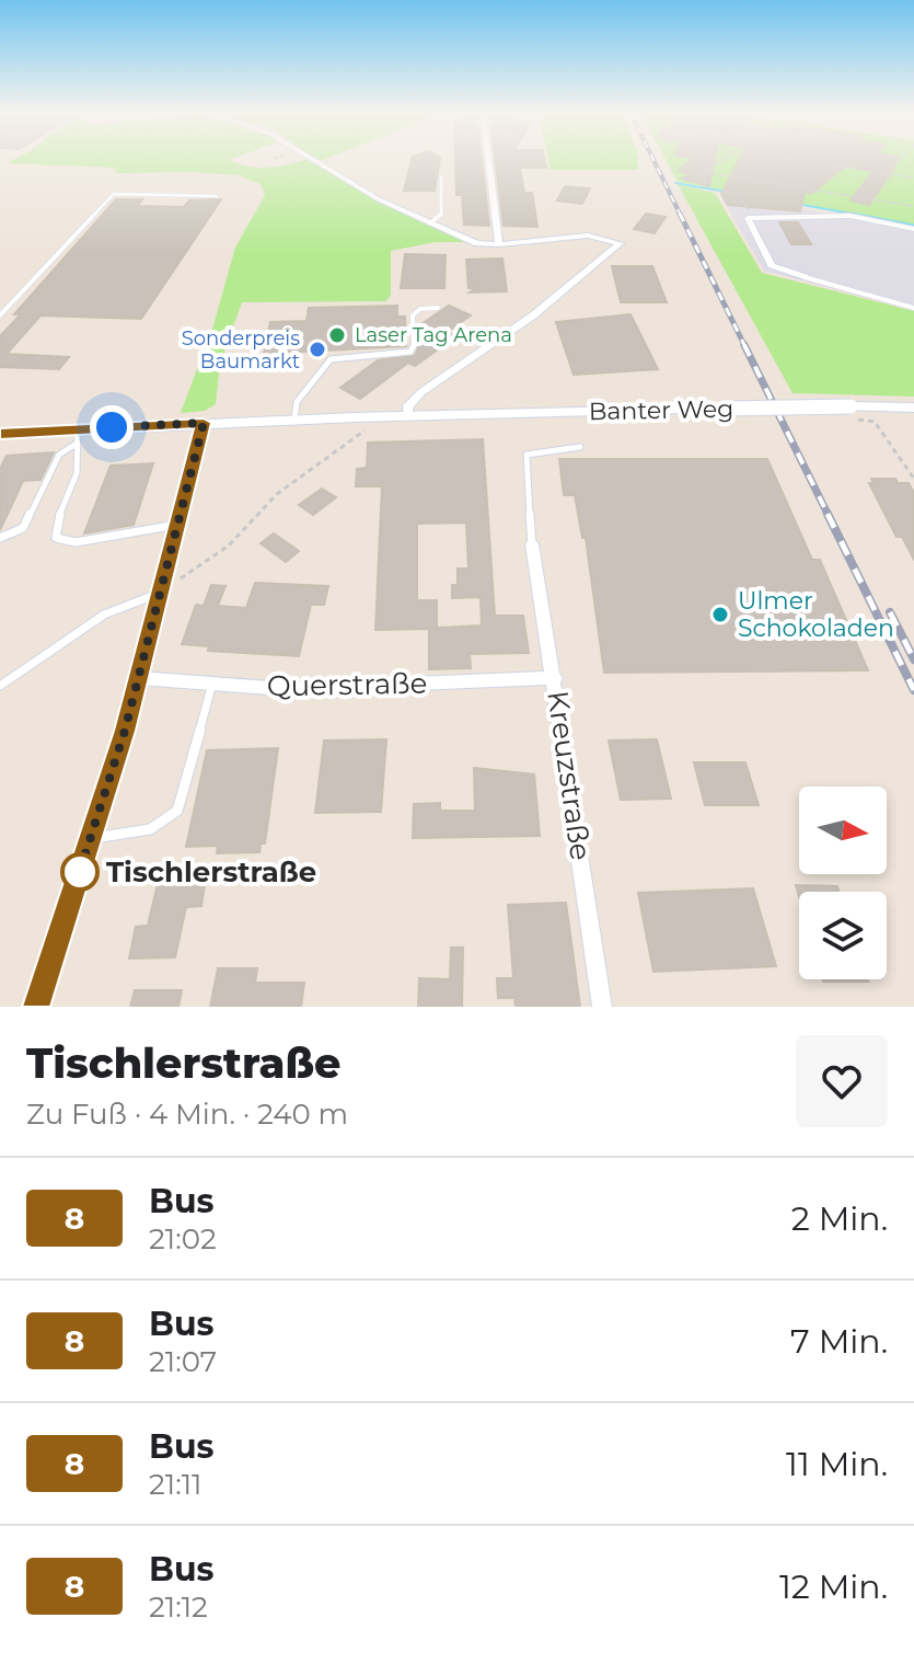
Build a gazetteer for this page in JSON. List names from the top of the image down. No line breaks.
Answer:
{"streets":{"street":["Banter Weg","Querstraße","Kreuzstraße"]},"crossings":[["Querstraße","Kreuzstraße"]],"places":["Laser Tag Arena","Sonderpreis Baumarkt","Ulmer Schokoladen","Tischlerstraße"],"lines":["bus line 8"],"north":"right","page":{"heading":["Tischlerstraße","Zu Fuß · 4 Min. · 240 m"],"list":[{"mark":"8","name":"Bus","note":"21:02","value":"2 Min."},{"mark":"8","name":"Bus","note":"21:07","value":"7 Min."},{"mark":"8","name":"Bus","note":"21:11","value":"11 Min."},{"mark":"8","name":"Bus","note":"21:12","value":"12 Min."}]}}
